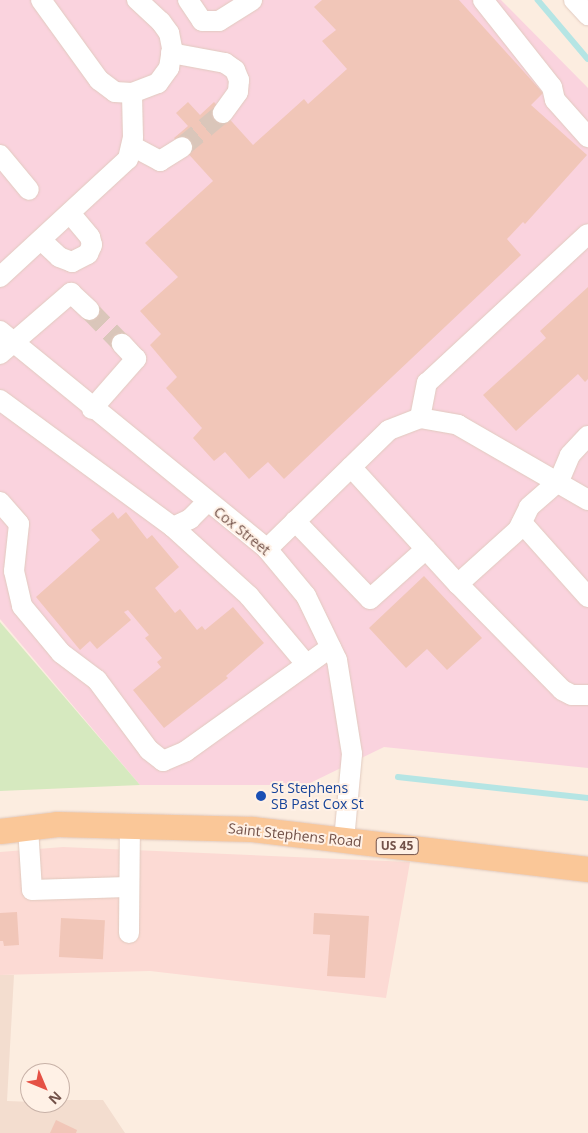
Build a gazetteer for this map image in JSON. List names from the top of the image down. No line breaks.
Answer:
{"streets":{"main road":["Saint Stephens Road","US 45"],"street":["Cox Street"]},"crossings":[["Cox Street","Saint Stephens Road"]],"places":["St Stephens SB Past Cox St"],"north":"bottom right"}
